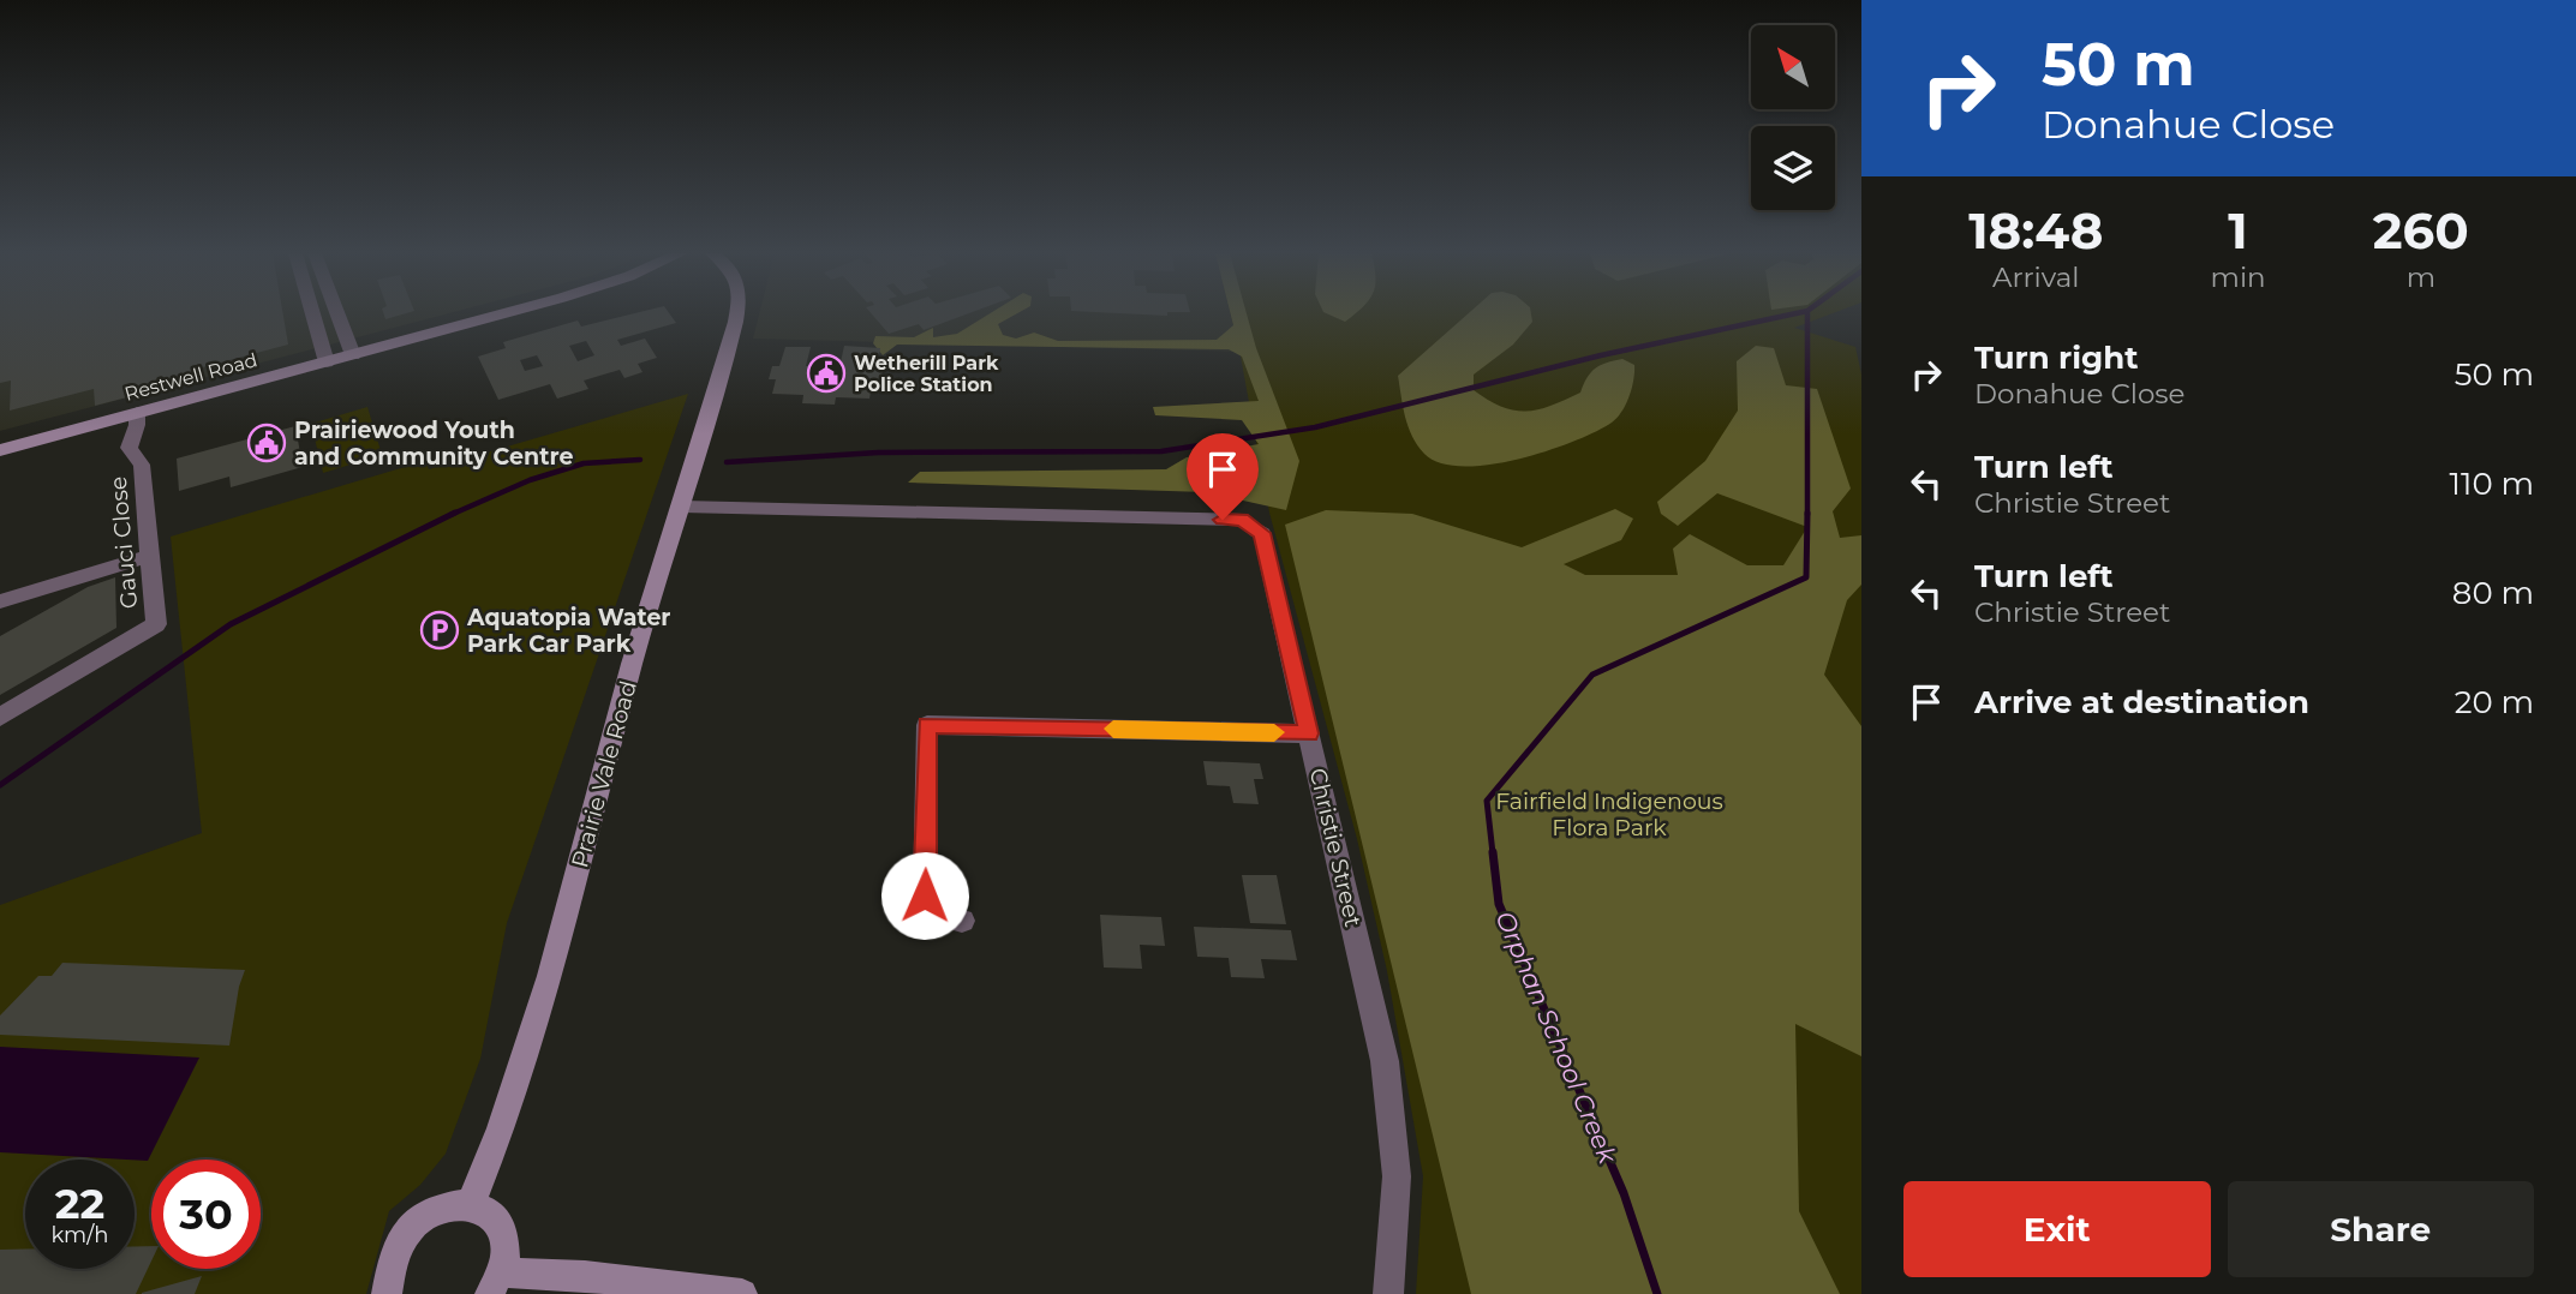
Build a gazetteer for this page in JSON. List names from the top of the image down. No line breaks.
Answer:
{"streets":{"street":["Restwell Road","Gauci Close","Prairie Vale Road","Christie Street"]},"crossings":[["Restwell Road","Gauci Close"],["Prairie Vale Road","Christie Street"]],"water":["Orphan School Creek"],"parks":["Fairfield Indigenous Flora Park"],"places":{"public building":["Wetherill Park Police Station","Prairiewood Youth and Community Centre"],"parking":["Aquatopia Water Park Car Park"]},"north":"top left","page":{"turn":["50 m","Donahue Close"],"eta":["18:48","Arrival","1","min","260","m"],"list":[{"name":"Turn right","note":"Donahue Close","value":"50 m"},{"name":"Turn left","note":"Christie Street","value":"110 m"},{"name":"Turn left","note":"Christie Street","value":"80 m"},{"name":"Arrive at destination","value":"20 m"}],"speed":"22 km/h","limit":"30","buttons":["Exit","Share"]}}
